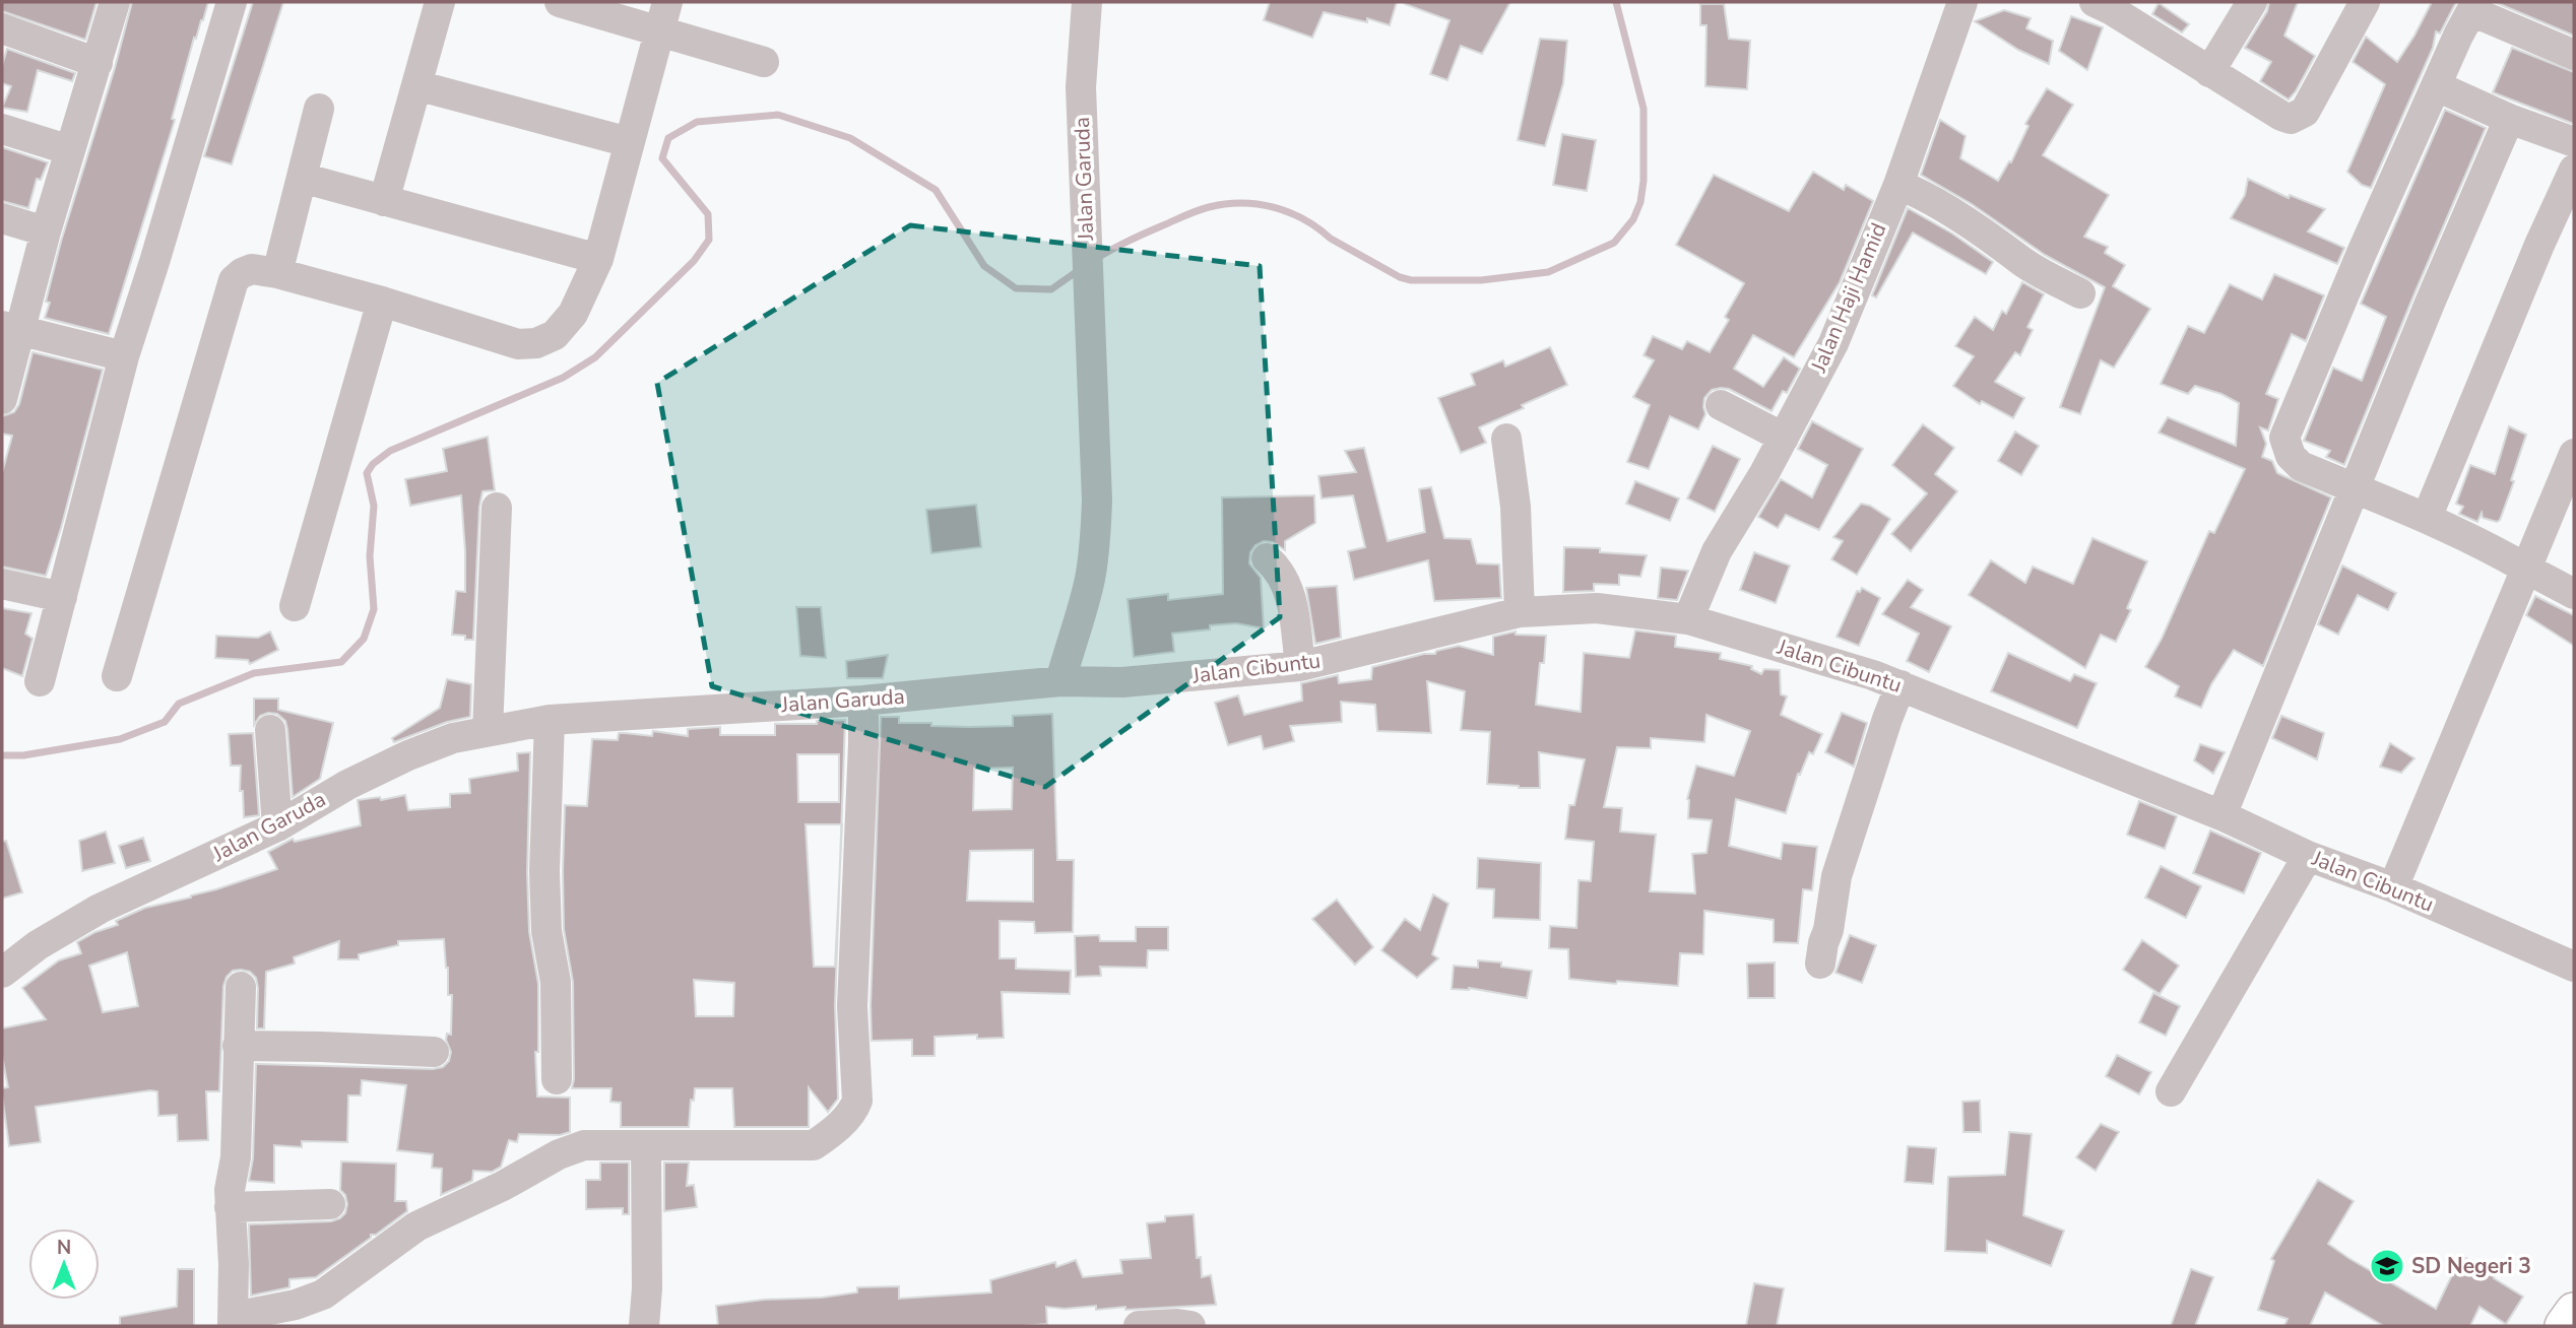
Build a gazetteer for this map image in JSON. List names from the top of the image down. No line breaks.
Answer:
{"streets":{"street":["Jalan Garuda","Jalan Haji Hamid","Jalan Cibuntu"]},"crossings":[["Jalan Garuda","Jalan Cibuntu"],["Jalan Haji Hamid","Jalan Cibuntu"]],"places":{"school or university":["SD Negeri 3"]},"north":"top"}
